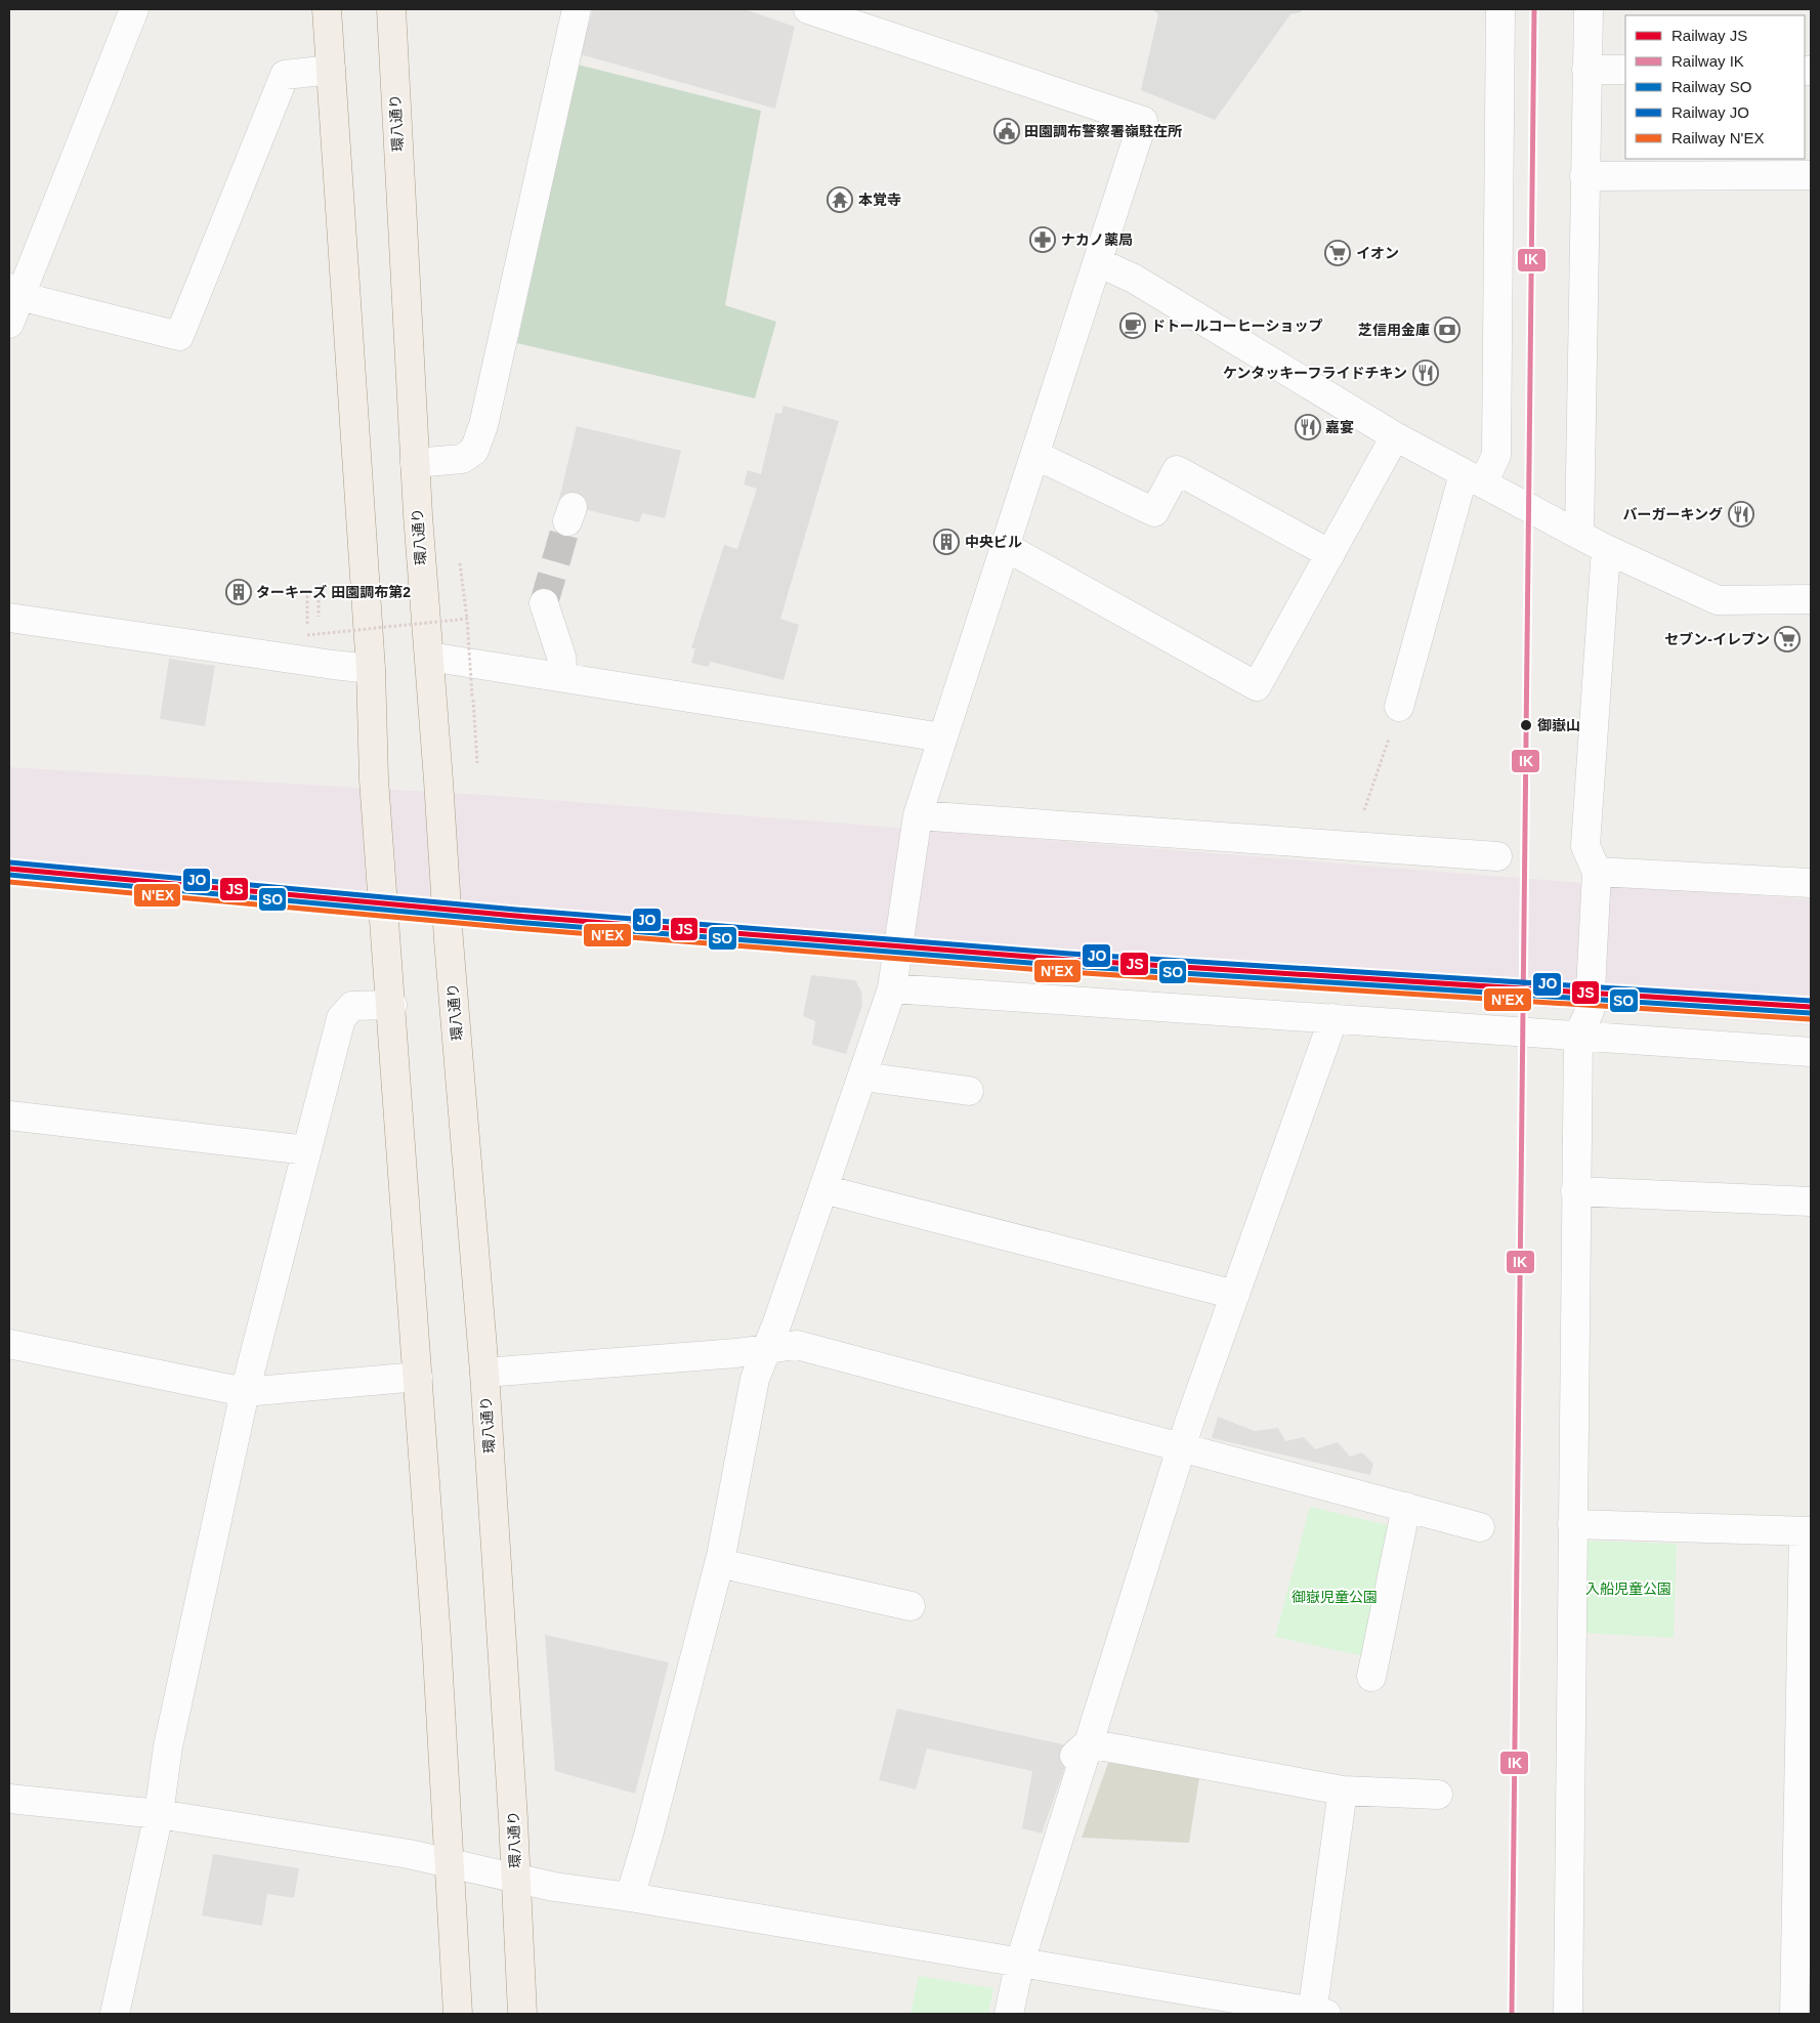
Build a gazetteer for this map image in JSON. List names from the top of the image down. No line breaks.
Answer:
{"streets":{"main road":["環八通り"]},"parks":["入船児童公園","御嶽児童公園"],"places":{"public building":["田園調布警察署嶺駐在所"],"temple":["本覚寺"],"pharmacy":["ナカノ薬局"],"supermarket":["イオン","セブン-イレブン"],"cafe":["ドトールコーヒーショップ"],"bank":["芝信用金庫"],"restaurant":["ケンタッキーフライドチキン","嘉宴","バーガーキング"],"building":["中央ビル","ターキーズ 田園調布第2"],"other":["御嶽山"]},"lines":["rail line IK","rail line JO","rail line JS","rail line SO","rail line N'EX"],"legend":["Railway JS","Railway IK","Railway SO","Railway JO","Railway N'EX"]}
